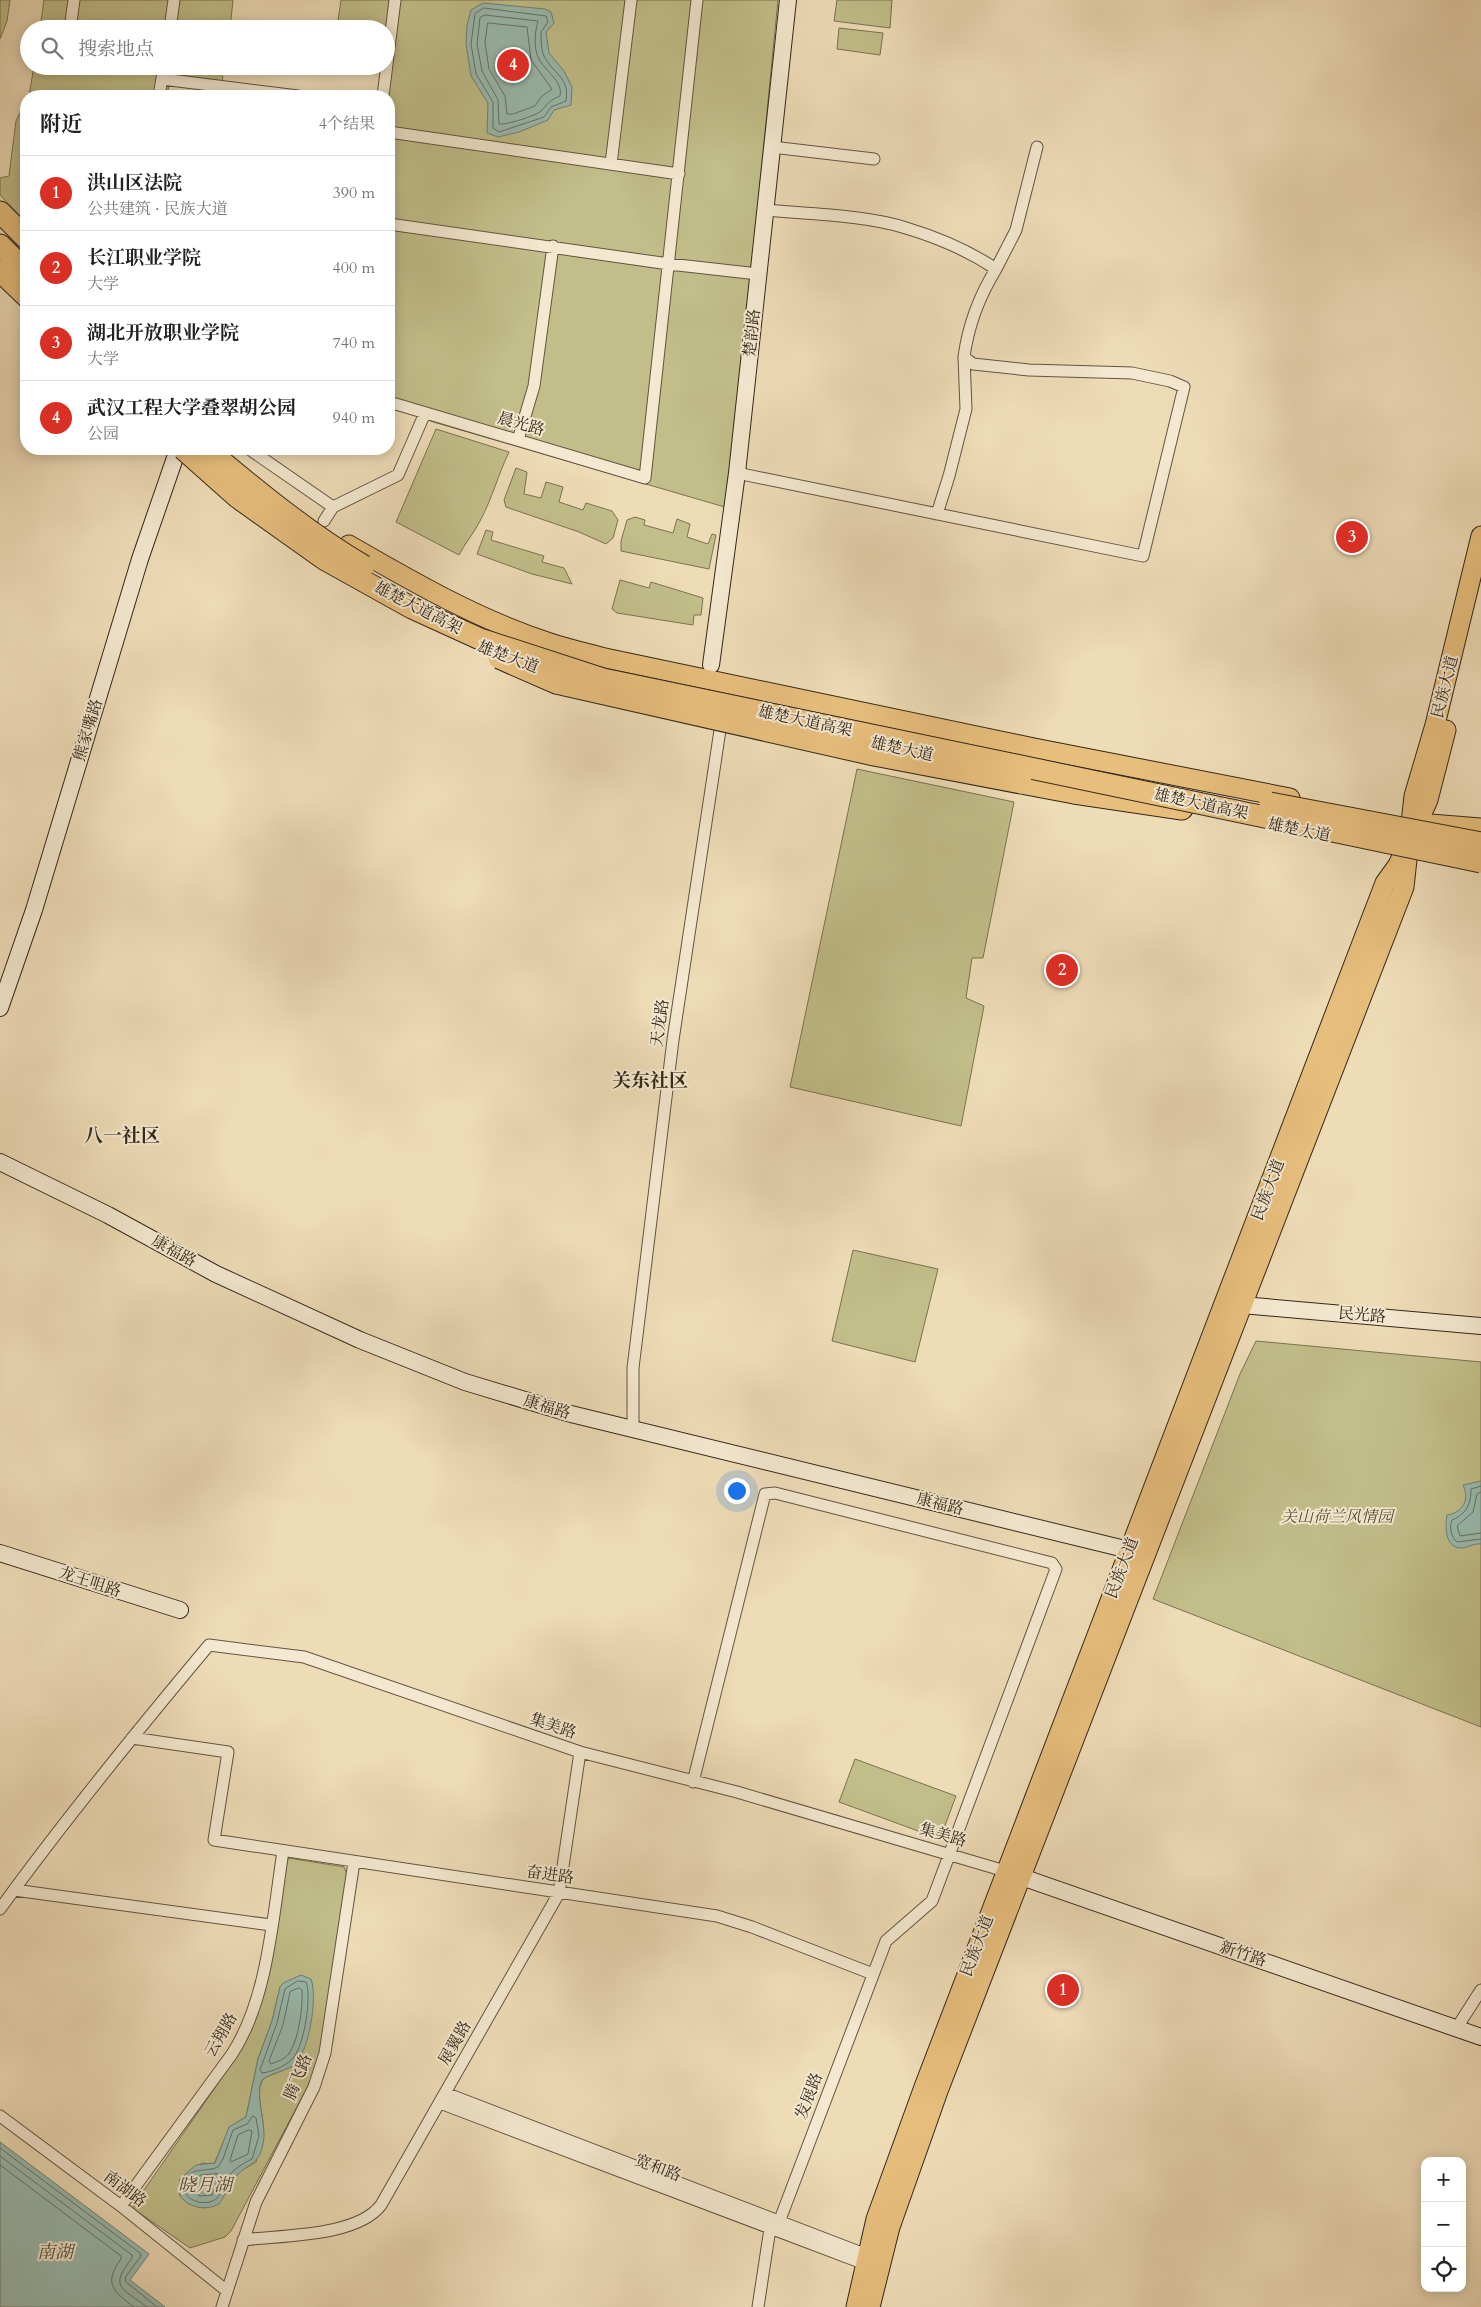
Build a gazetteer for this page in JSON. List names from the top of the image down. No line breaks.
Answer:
{"streets":{"highway":["雄楚大道高架"],"main road":["雄楚大道","民族大道"],"street":["楚韵路","晨光路","熊家嘴路","天龙路","康福路","民光路","龙王咀路","集美路","奋进路","新竹路","云翔路","展翼路","腾飞路","发展路","宽和路","南湖路"]},"crossings":[["雄楚大道","民族大道"],["雄楚大道","天龙路"],["民族大道","康福路"],["民族大道","民光路"],["民族大道","集美路"],["民族大道","新竹路"],["民族大道","宽和路"],["天龙路","康福路"],["集美路","奋进路"],["集美路","新竹路"],["集美路","展翼路"],["集美路","发展路"],["奋进路","云翔路"],["奋进路","展翼路"],["奋进路","腾飞路"],["奋进路","发展路"],["云翔路","南湖路"],["展翼路","腾飞路"],["展翼路","宽和路"],["腾飞路","南湖路"],["发展路","宽和路"]],"districts":["关东社区","八一社区"],"water":["晓月湖","南湖"],"parks":["关山荷兰风情园"],"page":{"search":"搜索地点","pins":["4","3","2","1"],"heading":["附近","4个结果"],"list":[{"mark":"1","name":"洪山区法院","note":"公共建筑 · 民族大道","value":"390 m"},{"mark":"2","name":"长江职业学院","note":"大学","value":"400 m"},{"mark":"3","name":"湖北开放职业学院","note":"大学","value":"740 m"},{"mark":"4","name":"武汉工程大学叠翠胡公园","note":"公园","value":"940 m"}],"map_buttons":["+","−"]}}
